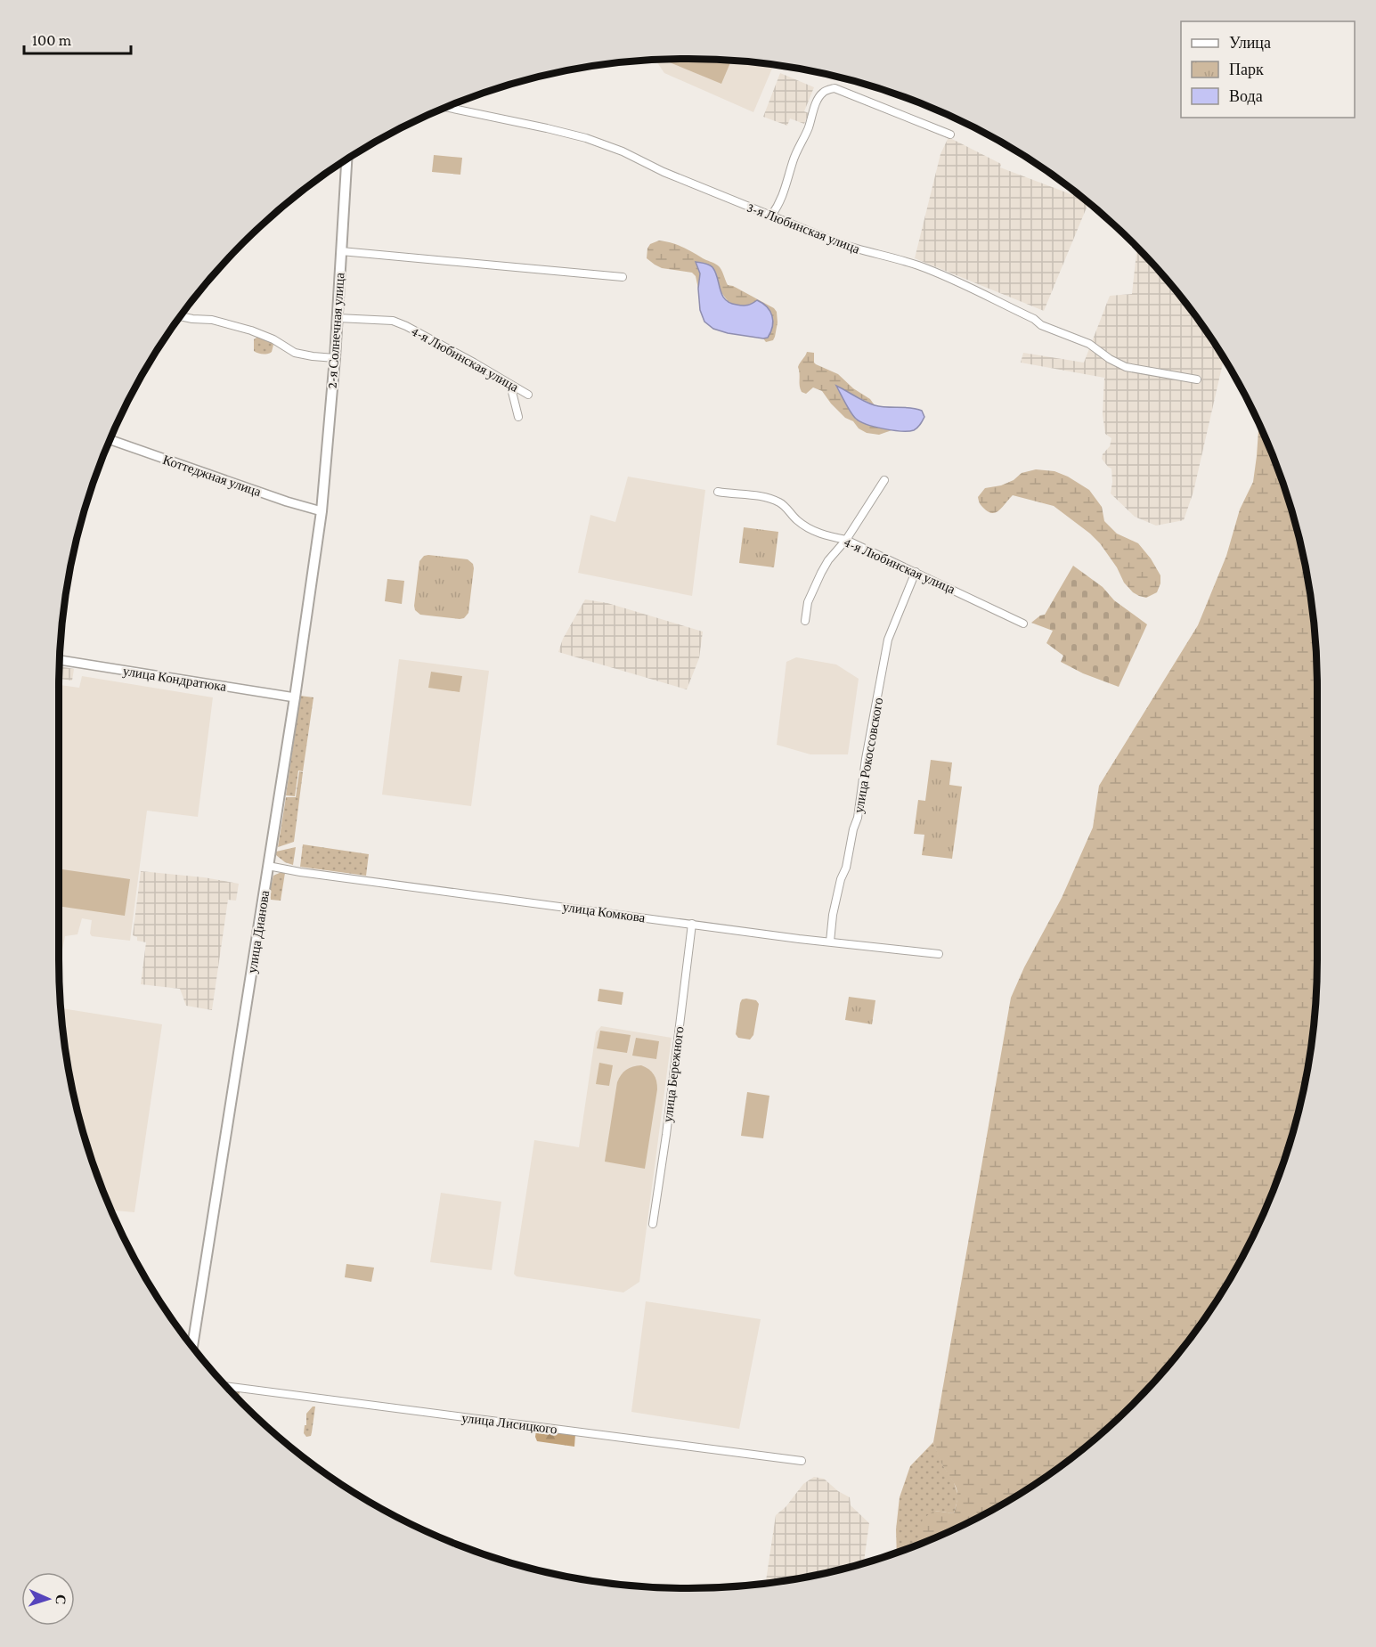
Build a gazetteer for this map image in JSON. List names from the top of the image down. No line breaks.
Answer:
{"streets":{"main road":["2-я Солнечная улица","улица Дианова"],"street":["3-я Любинская улица","4-я Любинская улица","Коттеджная улица","улица Кондратюка","улица Рокоссовского","улица Комкова","улица Бережного","улица Лисицкого"]},"crossings":[["2-я Солнечная улица","4-я Любинская улица"],["2-я Солнечная улица","Коттеджная улица"],["2-я Солнечная улица","улица Дианова"],["4-я Любинская улица","улица Рокоссовского"],["Коттеджная улица","улица Дианова"],["улица Кондратюка","улица Дианова"],["улица Рокоссовского","улица Комкова"],["улица Комкова","улица Дианова"],["улица Комкова","улица Бережного"]],"legend":["Улица","Парк","Вода"],"scale_bar":"100 m","north":"right"}
